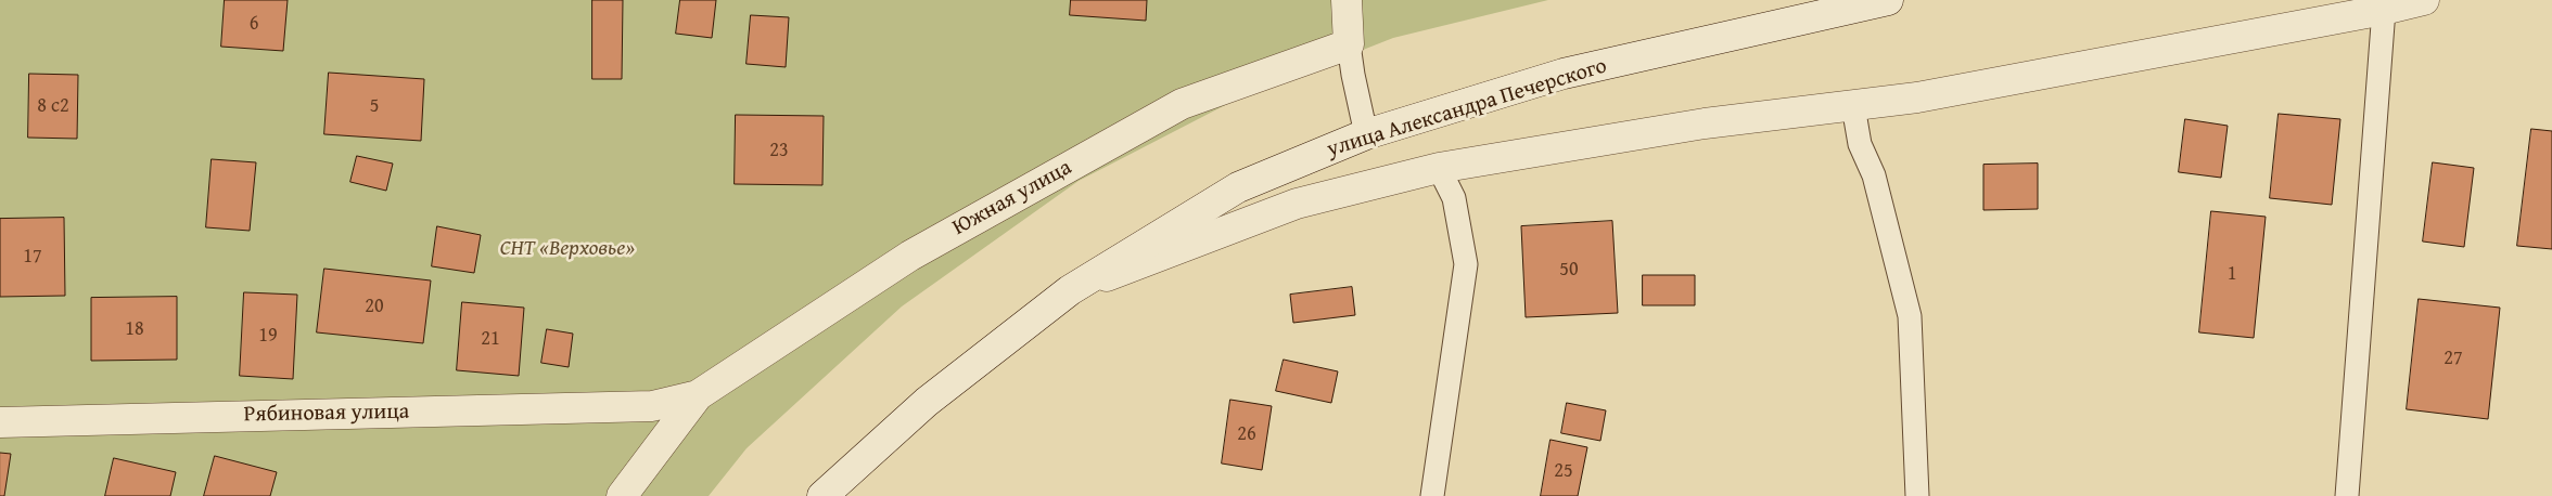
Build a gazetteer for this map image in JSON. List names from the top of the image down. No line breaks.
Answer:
{"streets":{"street":["улица Александра Печерского","Южная улица","Рябиновая улица"]},"crossings":[["Южная улица","Рябиновая улица"]],"parks":["СНТ «Верховье»"],"house_numbers":["6","8 с2","5","23","17","50","1","20","18","19","21","27","26","25"]}
